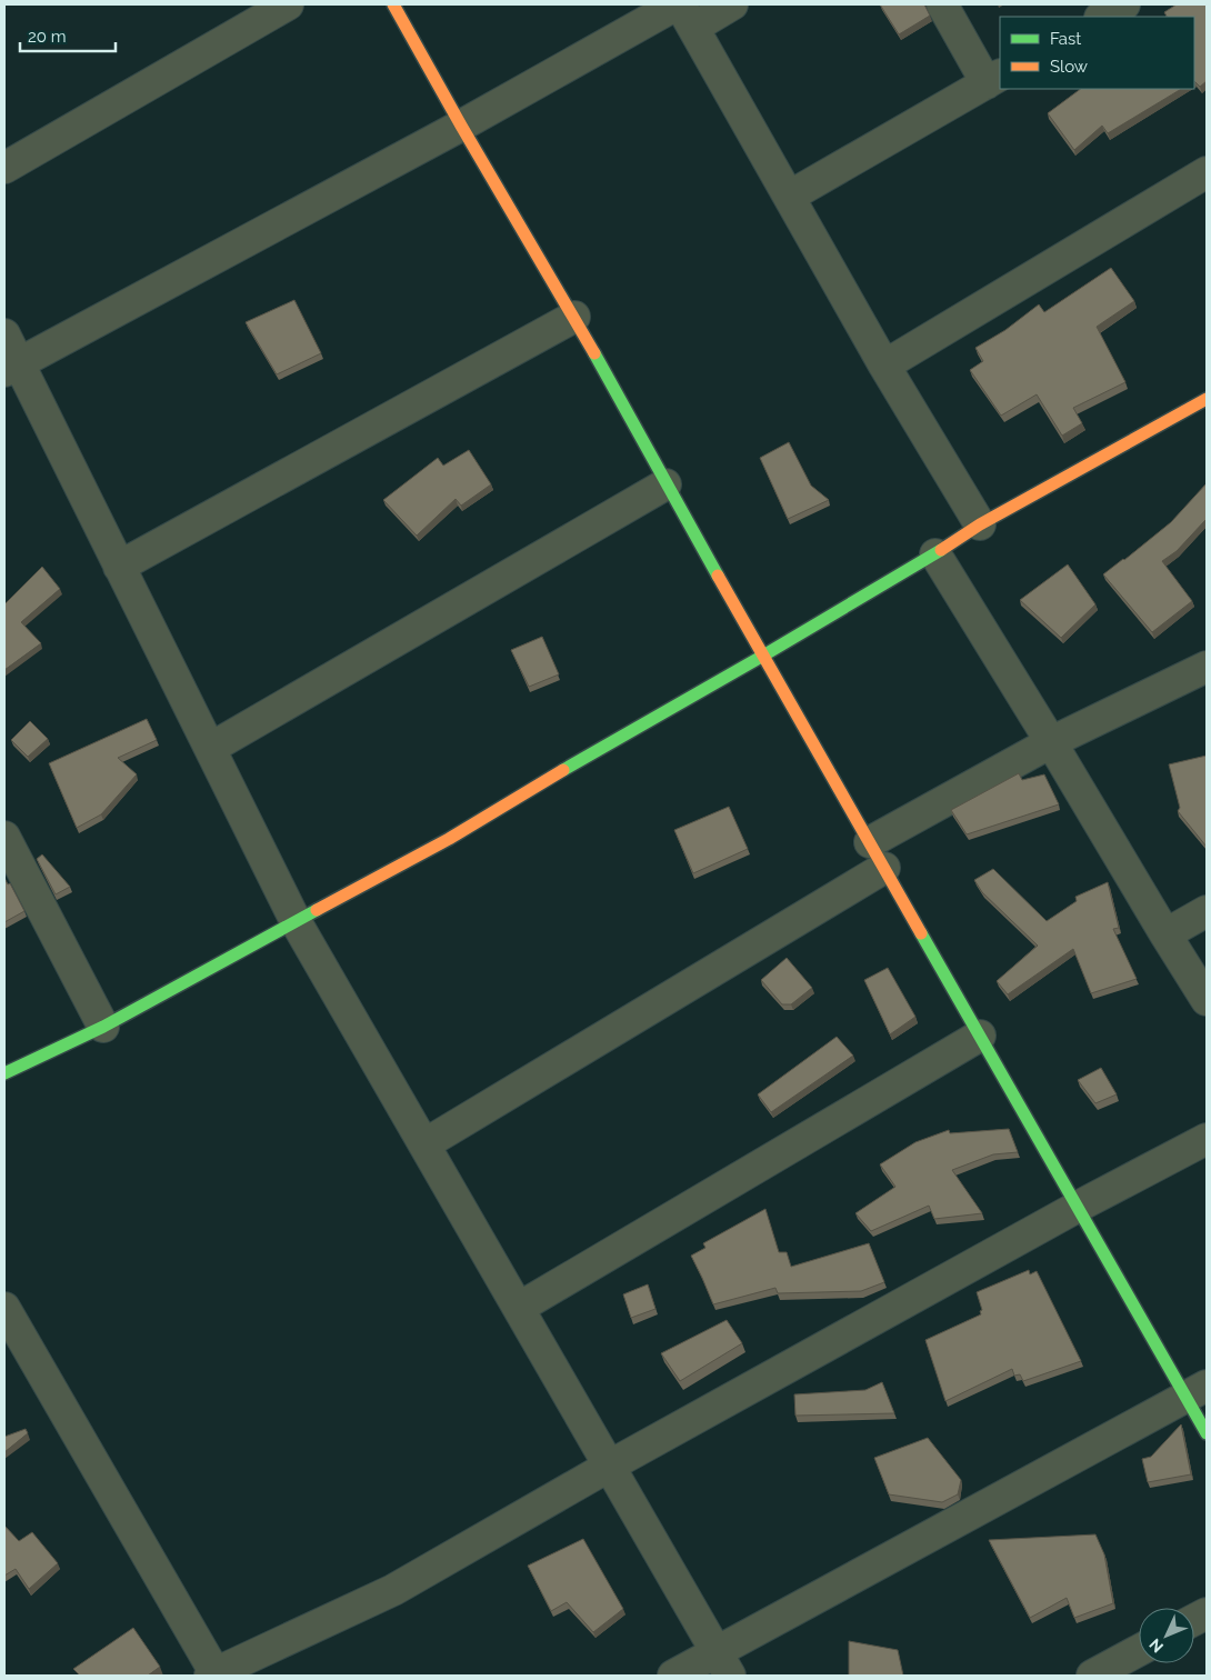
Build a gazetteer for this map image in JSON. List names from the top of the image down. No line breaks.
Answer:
{"legend":["Fast","Slow"],"scale_bar":"20 m","north":"bottom left"}
